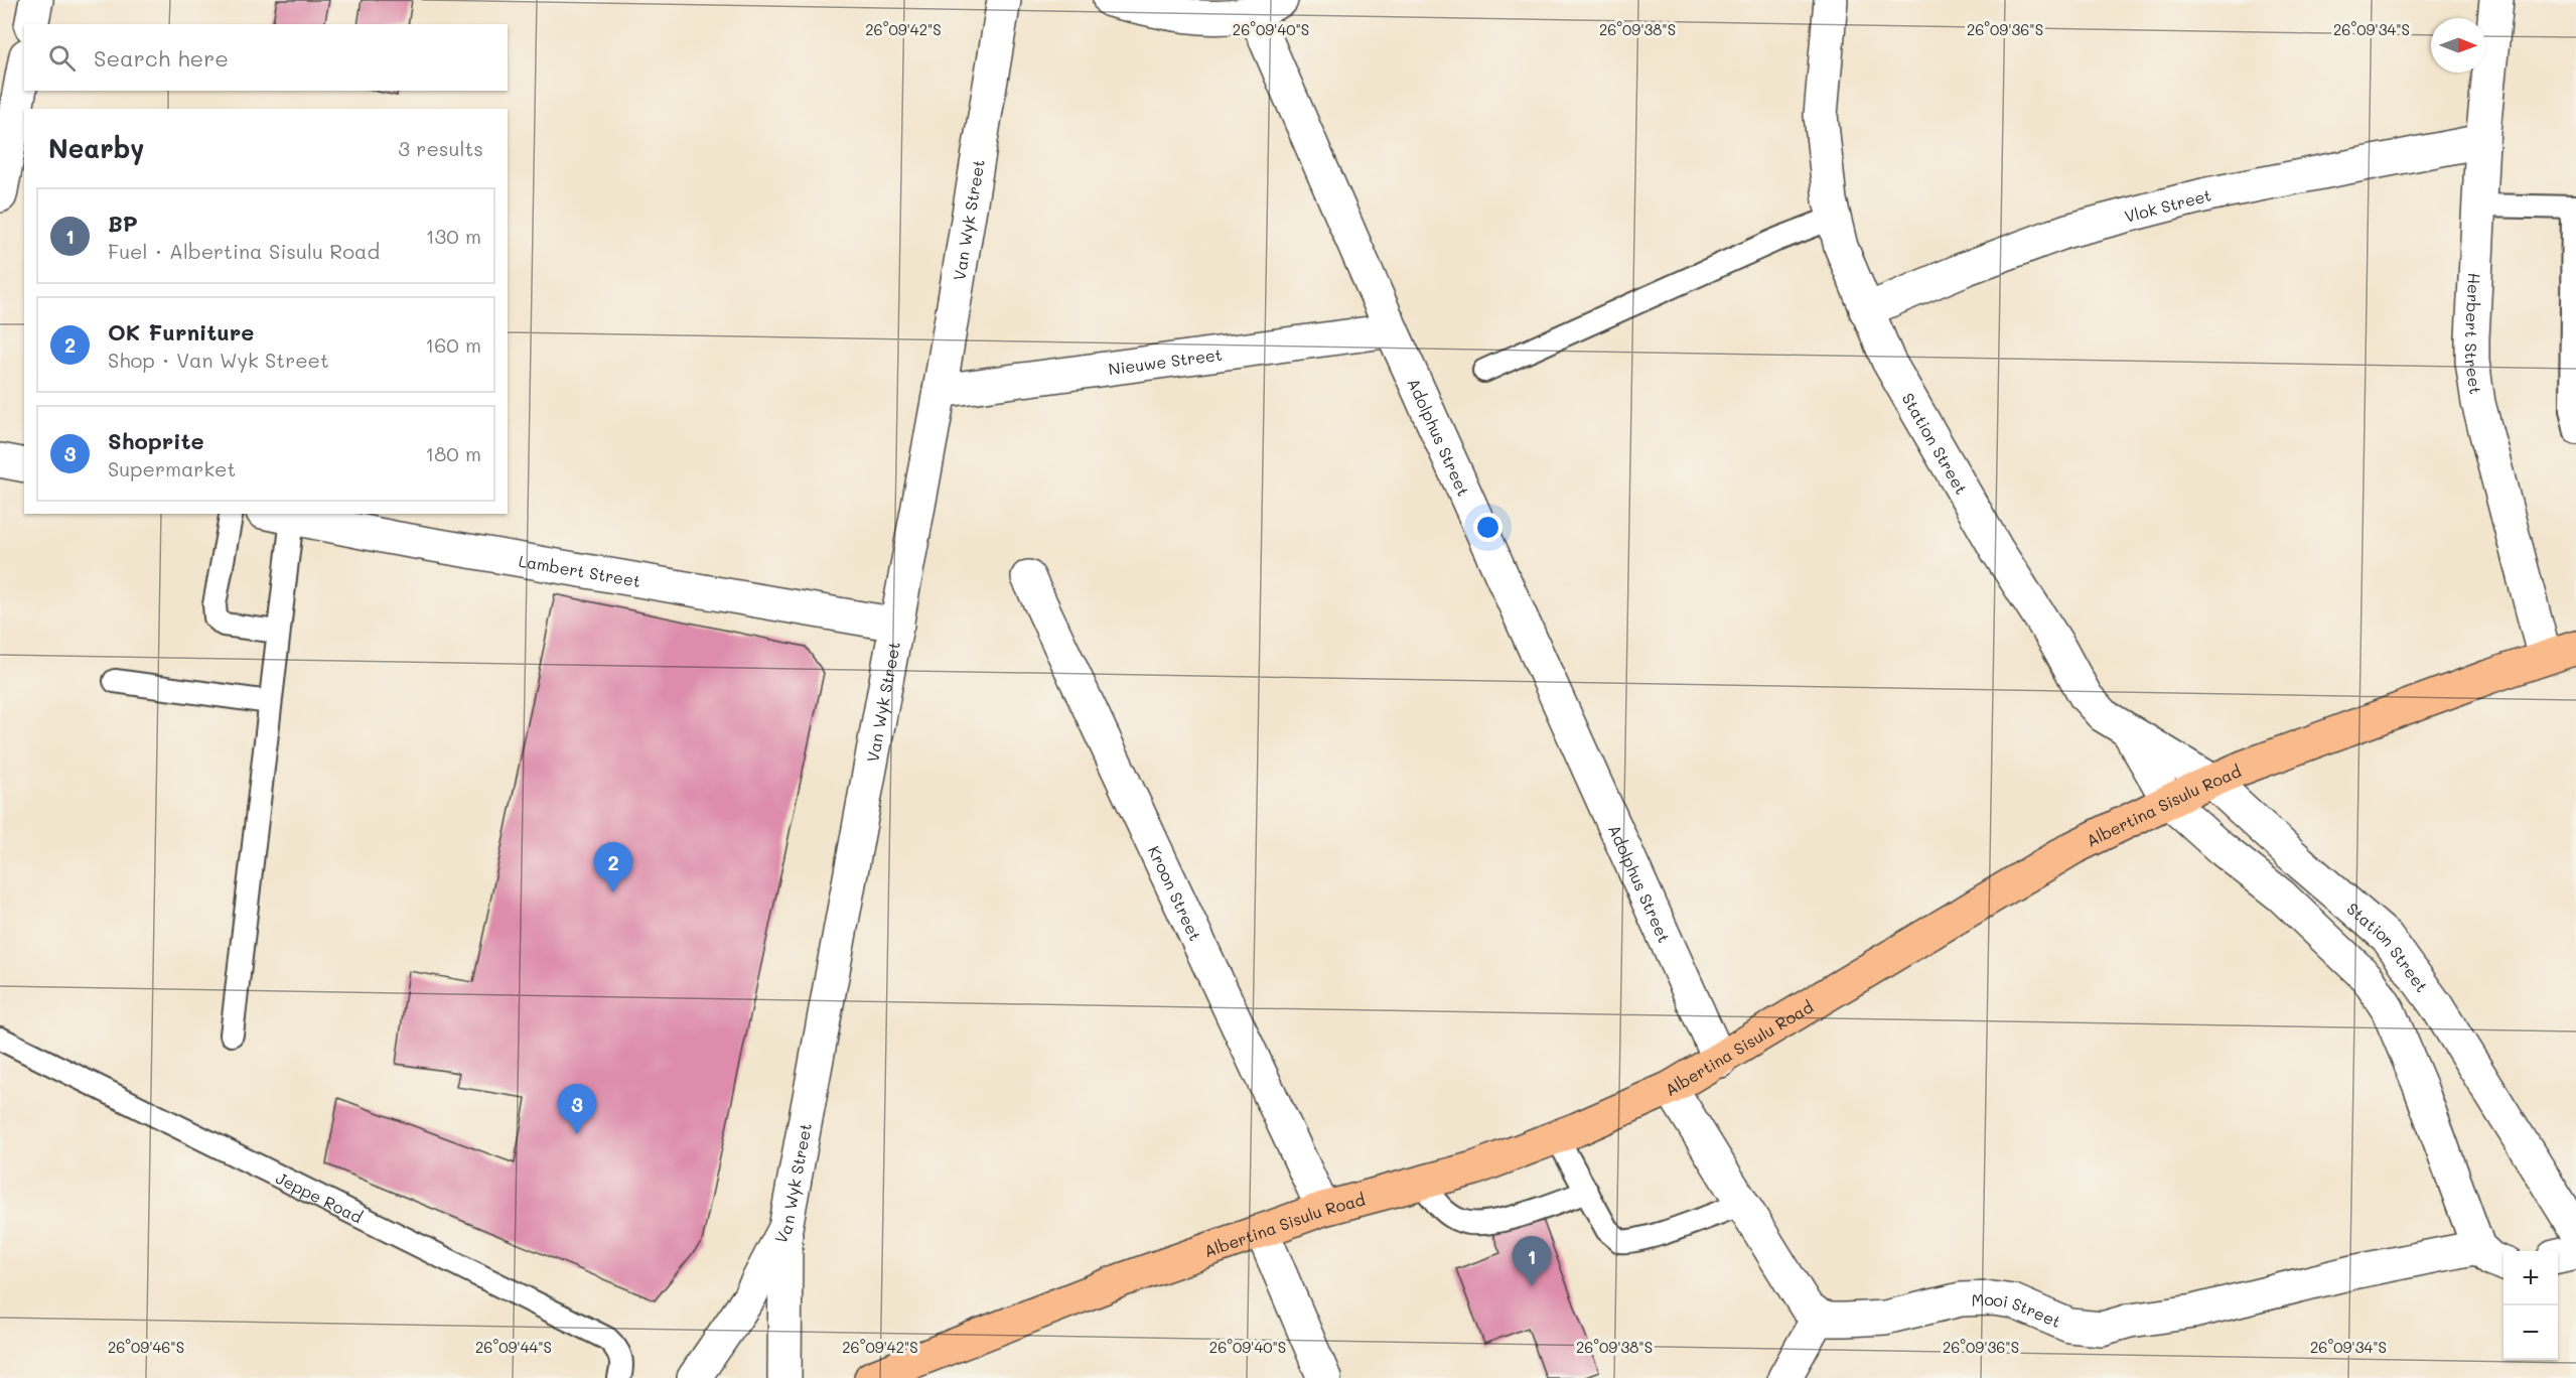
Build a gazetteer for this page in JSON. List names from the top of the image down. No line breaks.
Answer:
{"streets":{"main road":["Albertina Sisulu Road"],"street":["Vlok Street","Van Wyk Street","Herbert Street","Nieuwe Street","Adolphus Street","Station Street","Lambert Street","Kroon Street","Mooi Street"],"lane":["Jeppe Road"]},"crossings":[["Vlok Street","Herbert Street"],["Vlok Street","Station Street"],["Van Wyk Street","Nieuwe Street"],["Van Wyk Street","Lambert Street"],["Herbert Street","Albertina Sisulu Road"],["Nieuwe Street","Adolphus Street"],["Adolphus Street","Albertina Sisulu Road"],["Station Street","Albertina Sisulu Road"],["Station Street","Mooi Street"],["Albertina Sisulu Road","Kroon Street"]],"north":"right","page":{"search":"Search here","heading":["Nearby","3 results"],"list":[{"mark":"1","name":"BP","note":"Fuel · Albertina Sisulu Road","value":"130 m"},{"mark":"2","name":"OK Furniture","note":"Shop · Van Wyk Street","value":"160 m"},{"mark":"3","name":"Shoprite","note":"Supermarket","value":"180 m"}],"pins":["2","3","1"],"map_buttons":["+","−"]},"coordinates":["26°09'42\"S","26°09'40\"S","26°09'38\"S","26°09'36\"S","26°09'34\"S","26°09'46\"S","26°09'44\"S"]}
